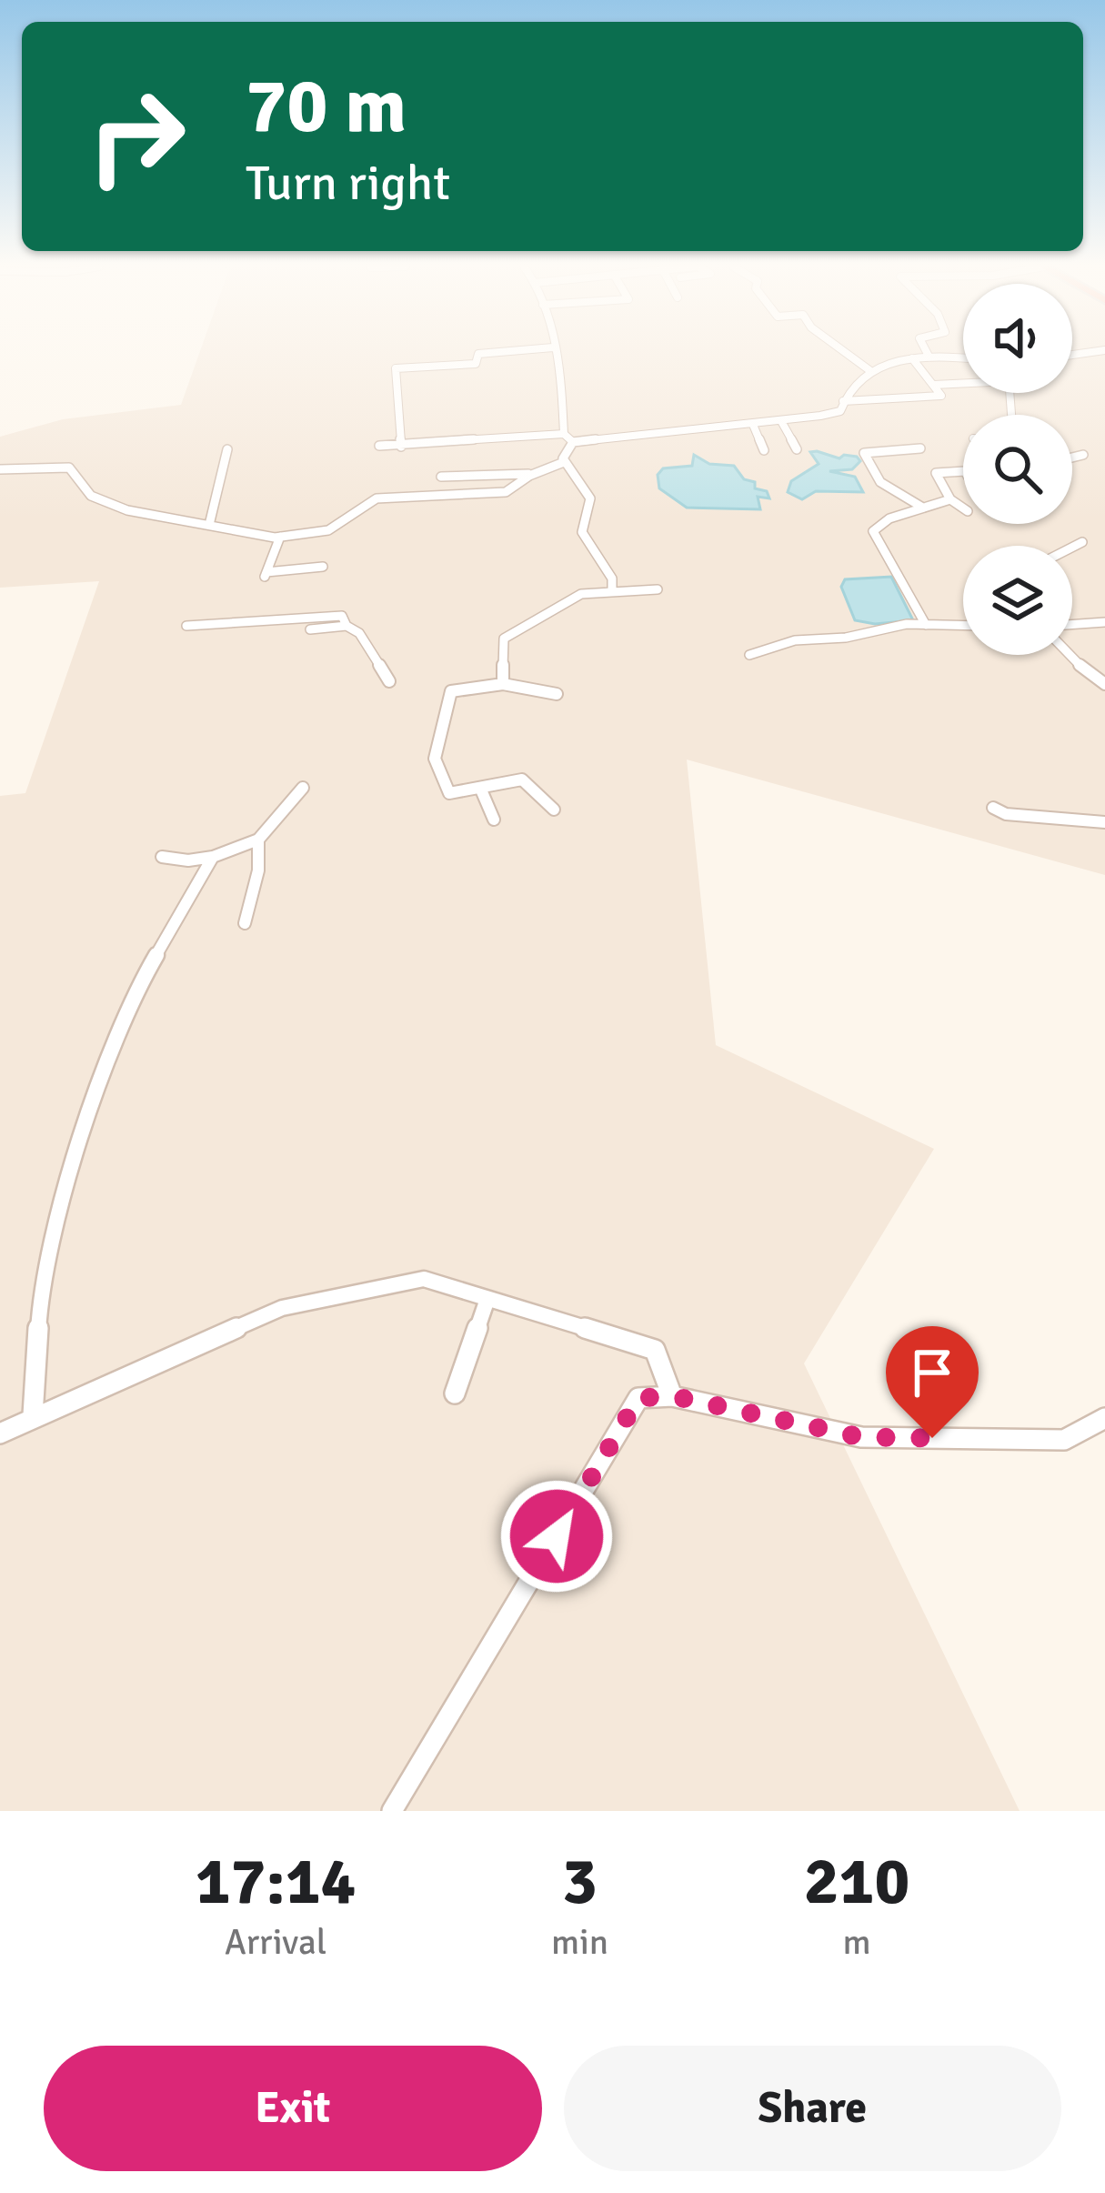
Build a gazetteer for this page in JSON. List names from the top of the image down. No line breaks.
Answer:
{"page":{"turn":["70 m","Turn right"],"eta":["17:14","Arrival","3","min","210","m"],"buttons":["Exit","Share"]}}
